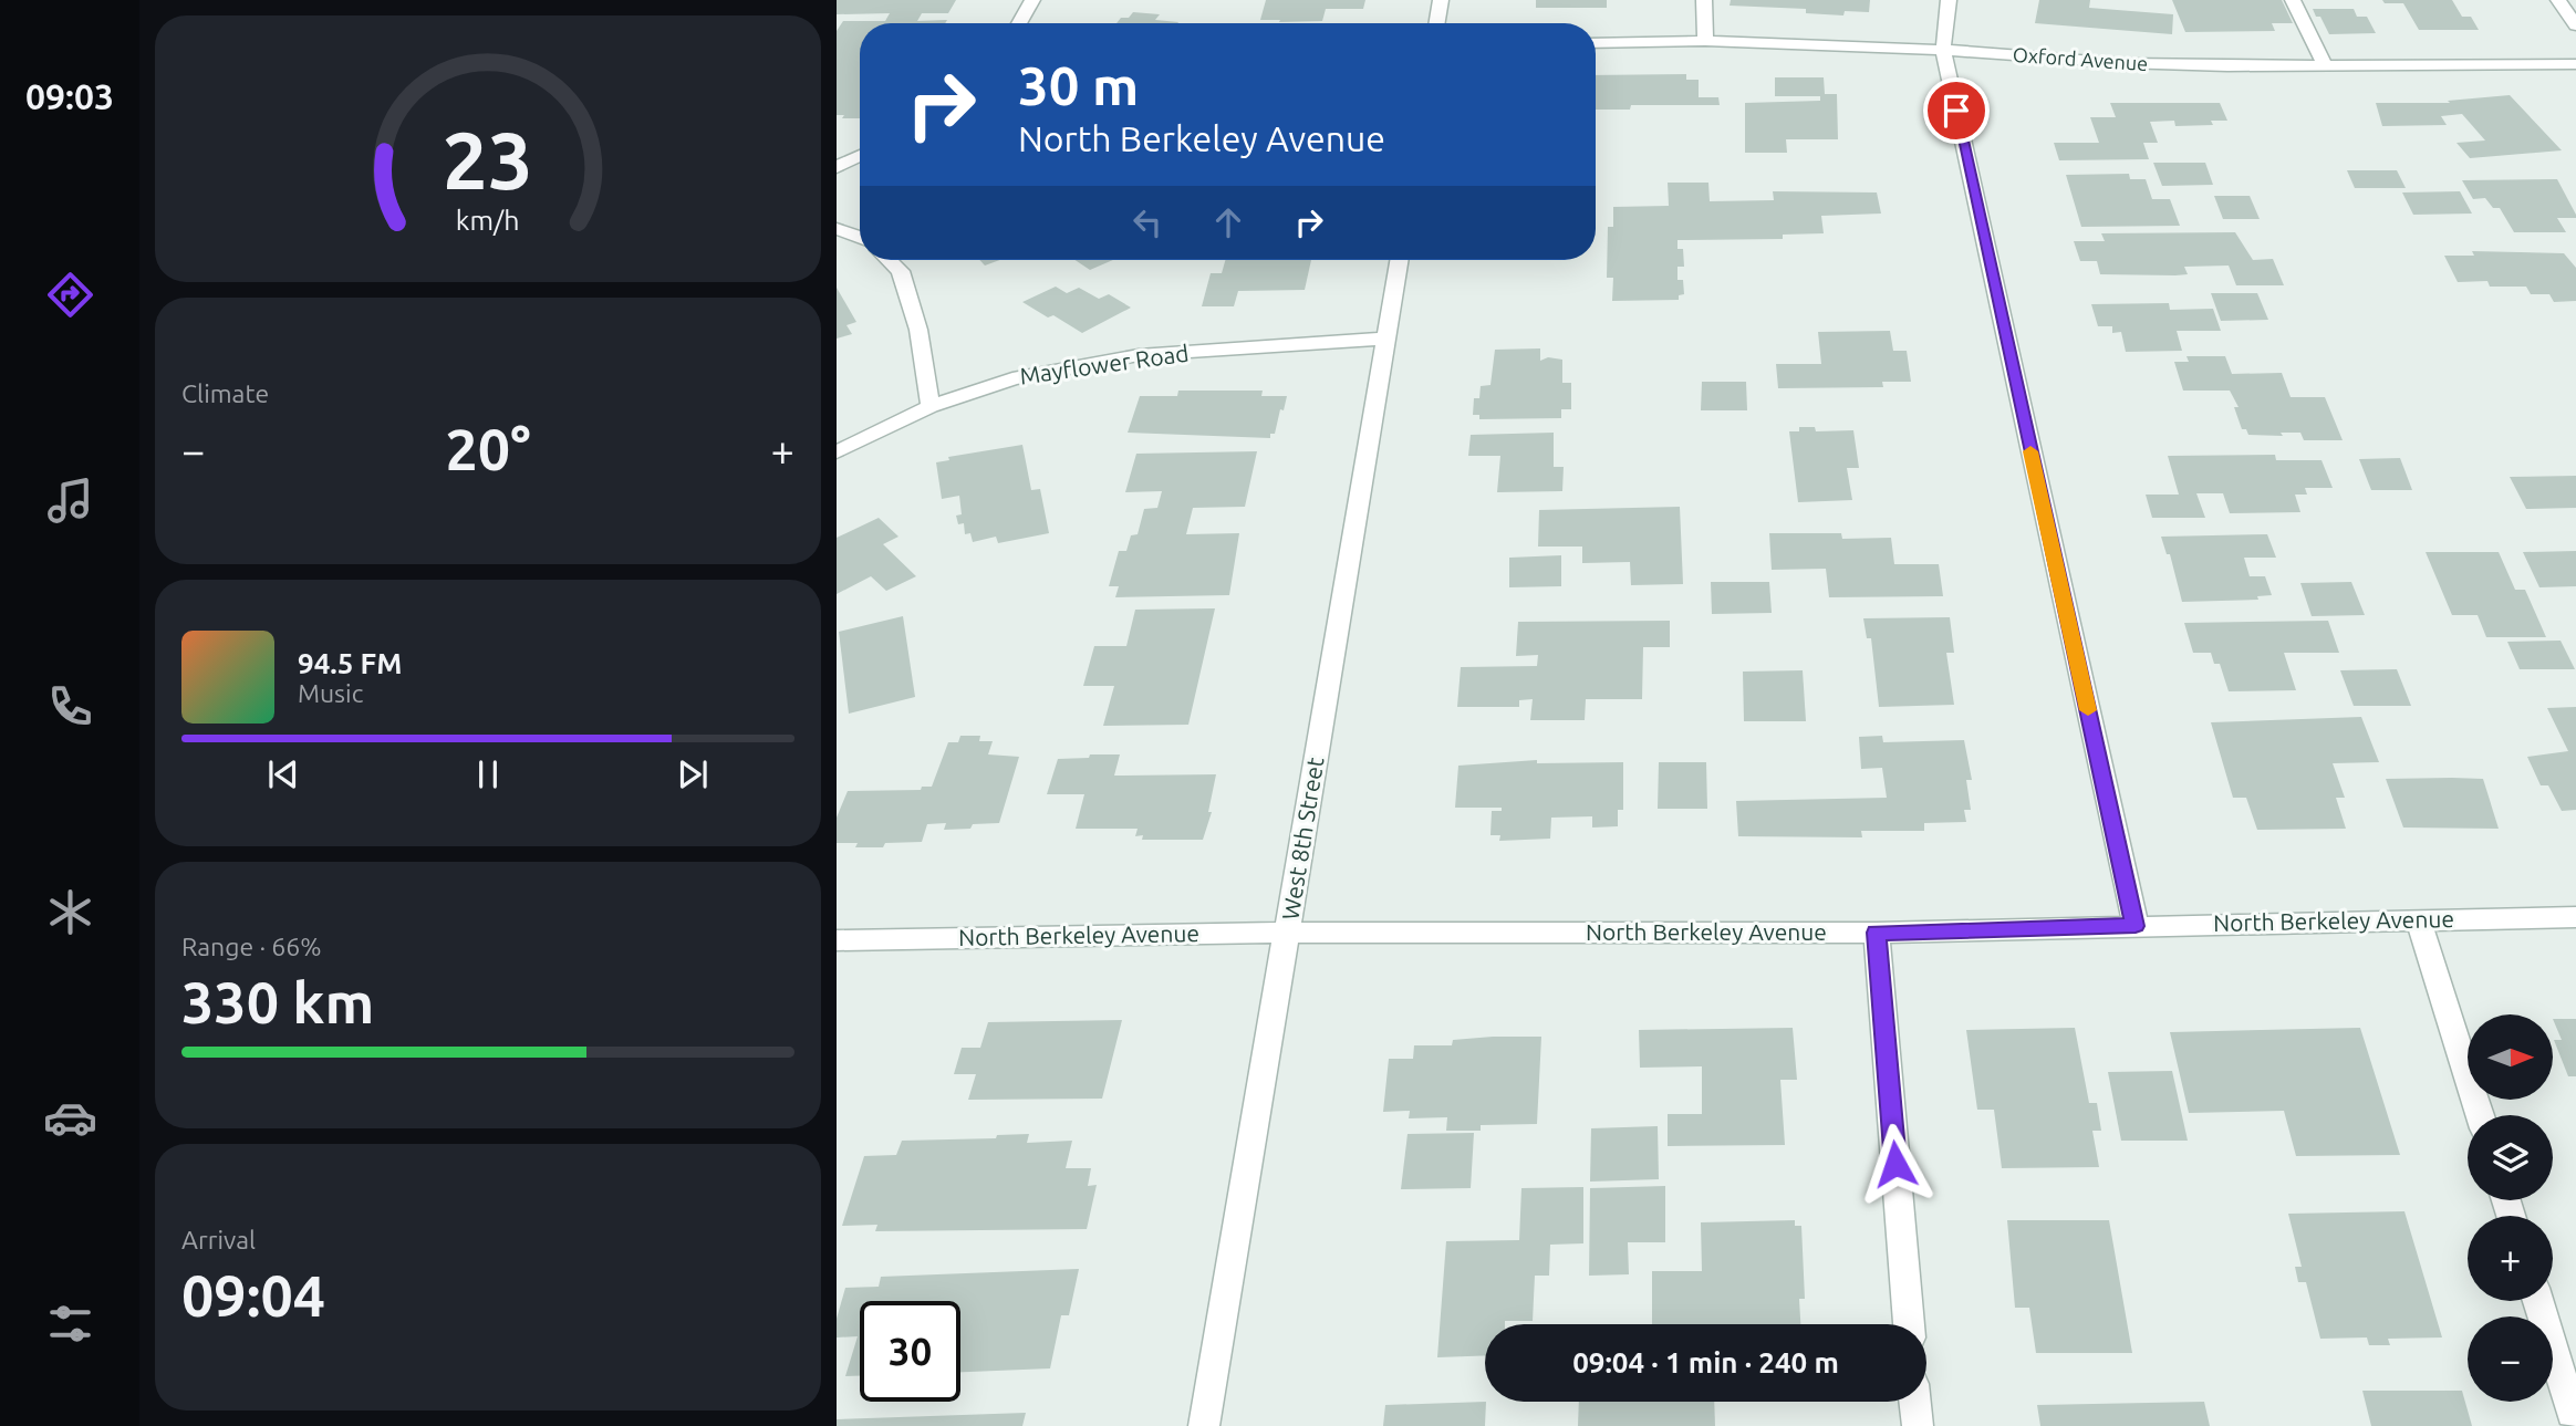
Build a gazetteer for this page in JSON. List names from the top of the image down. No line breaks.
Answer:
{"streets":{"street":["Oxford Avenue","Mayflower Road","West 8th Street","North Berkeley Avenue"]},"crossings":[["Mayflower Road","West 8th Street"],["West 8th Street","North Berkeley Avenue"]],"north":"right","page":{"tabs":"09:03","turn":["30 m","North Berkeley Avenue"],"tile":["Climate",["Range · 66%","330 km"],["Arrival","09:04"]],"heat":["−","20°","+"],"song":["94.5 FM","Music"],"map_buttons":["+","−"],"limit":"30","trip":"09:04 · 1 min · 240 m","gauge":["23","km/h"]}}
